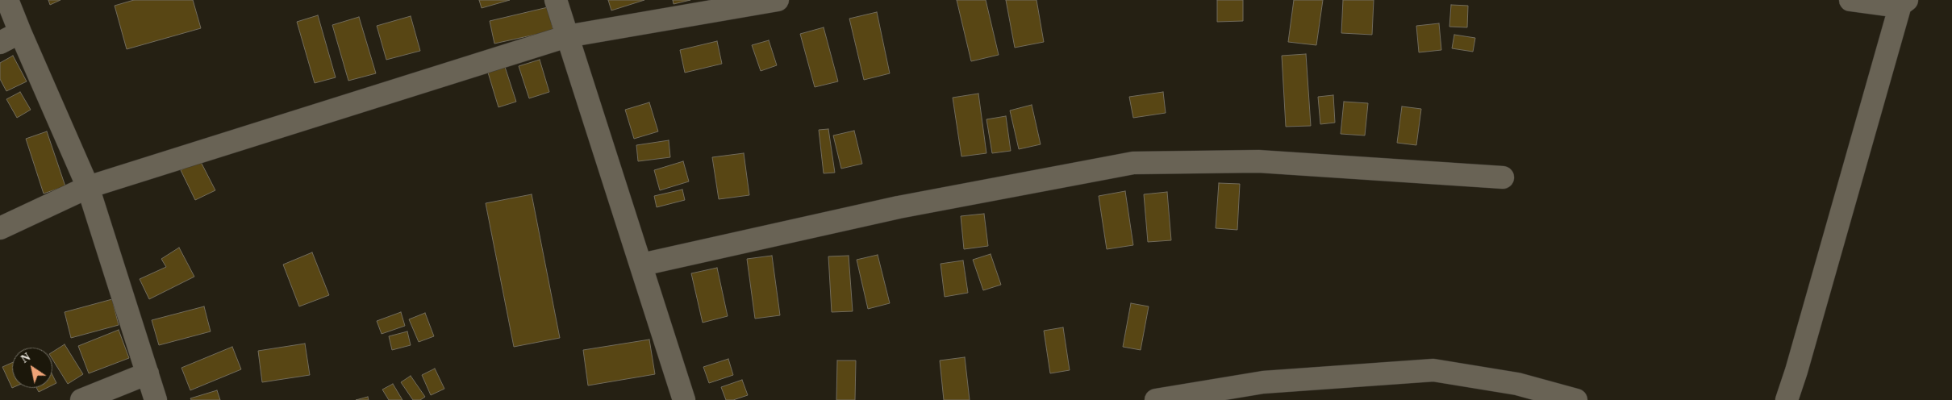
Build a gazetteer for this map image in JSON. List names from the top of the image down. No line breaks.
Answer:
{"north":"top left"}
